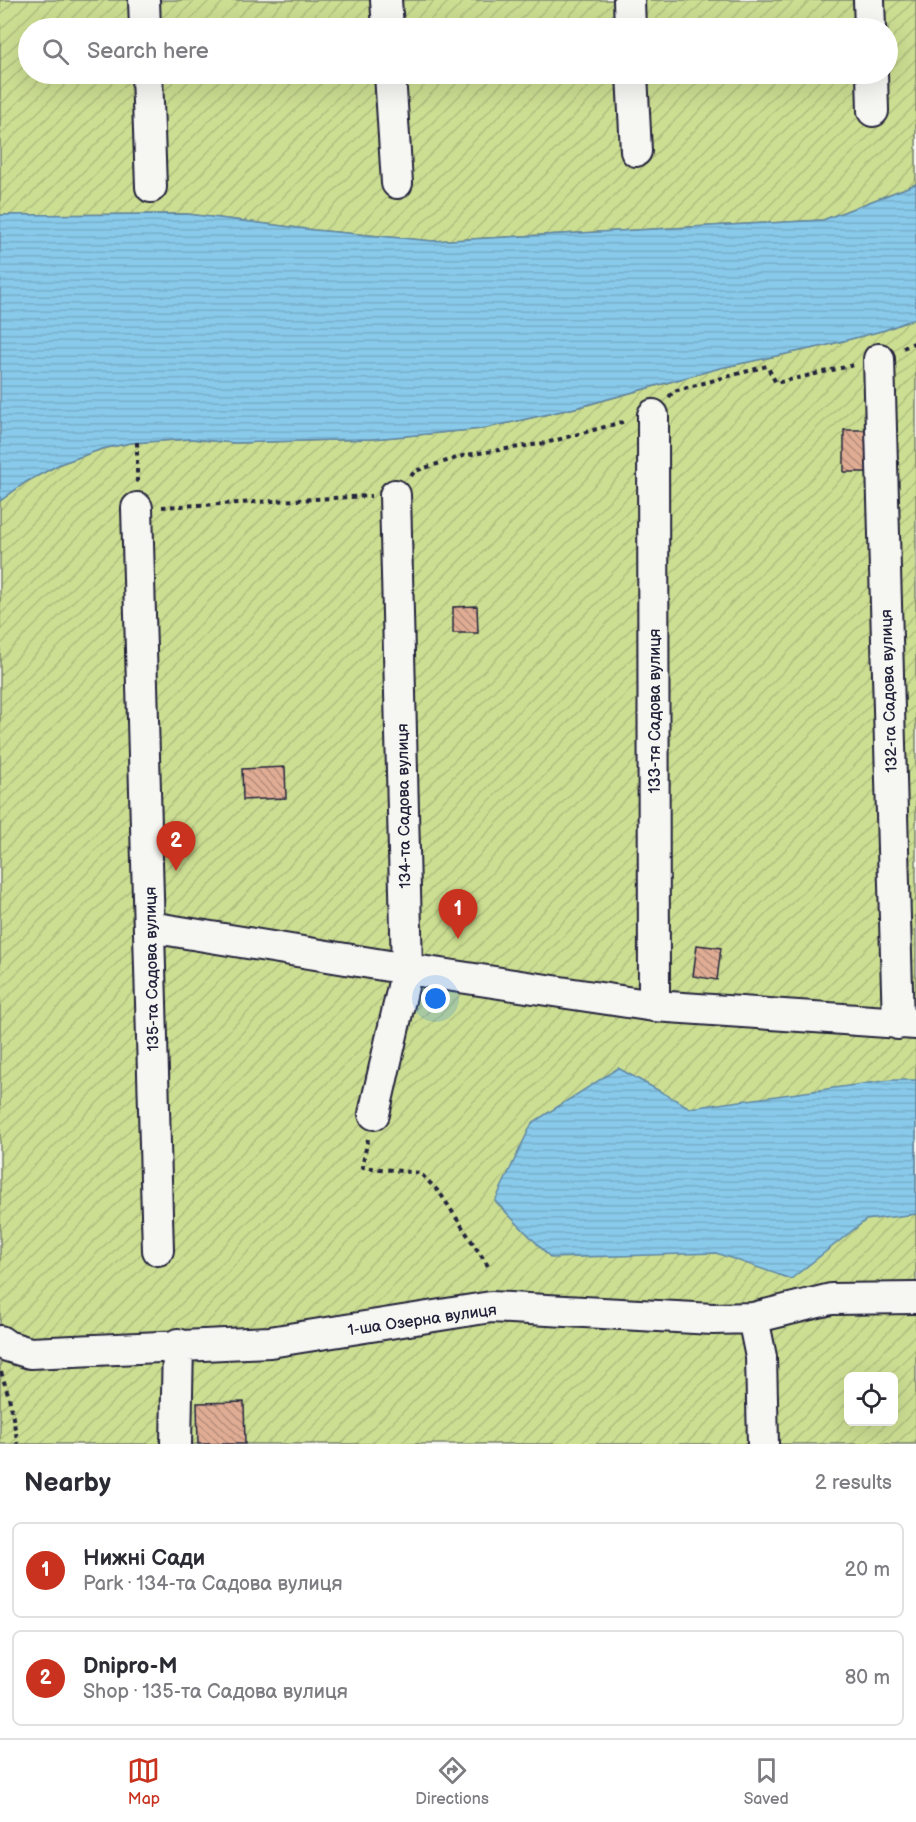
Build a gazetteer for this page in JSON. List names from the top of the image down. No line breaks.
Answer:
{"streets":{"street":["132-га Садова вулиця","133-тя Садова вулиця","134-та Садова вулиця","135-та Садова вулиця","1-ша Озерна вулиця"]},"page":{"search":"Search here","pins":["2","1"],"heading":["Nearby","2 results"],"list":[{"mark":"1","name":"Нижні Сади","note":"Park · 134-та Садова вулиця","value":"20 m"},{"mark":"2","name":"Dnipro-M","note":"Shop · 135-та Садова вулиця","value":"80 m"}],"nav":["Map","Directions","Saved"]}}
